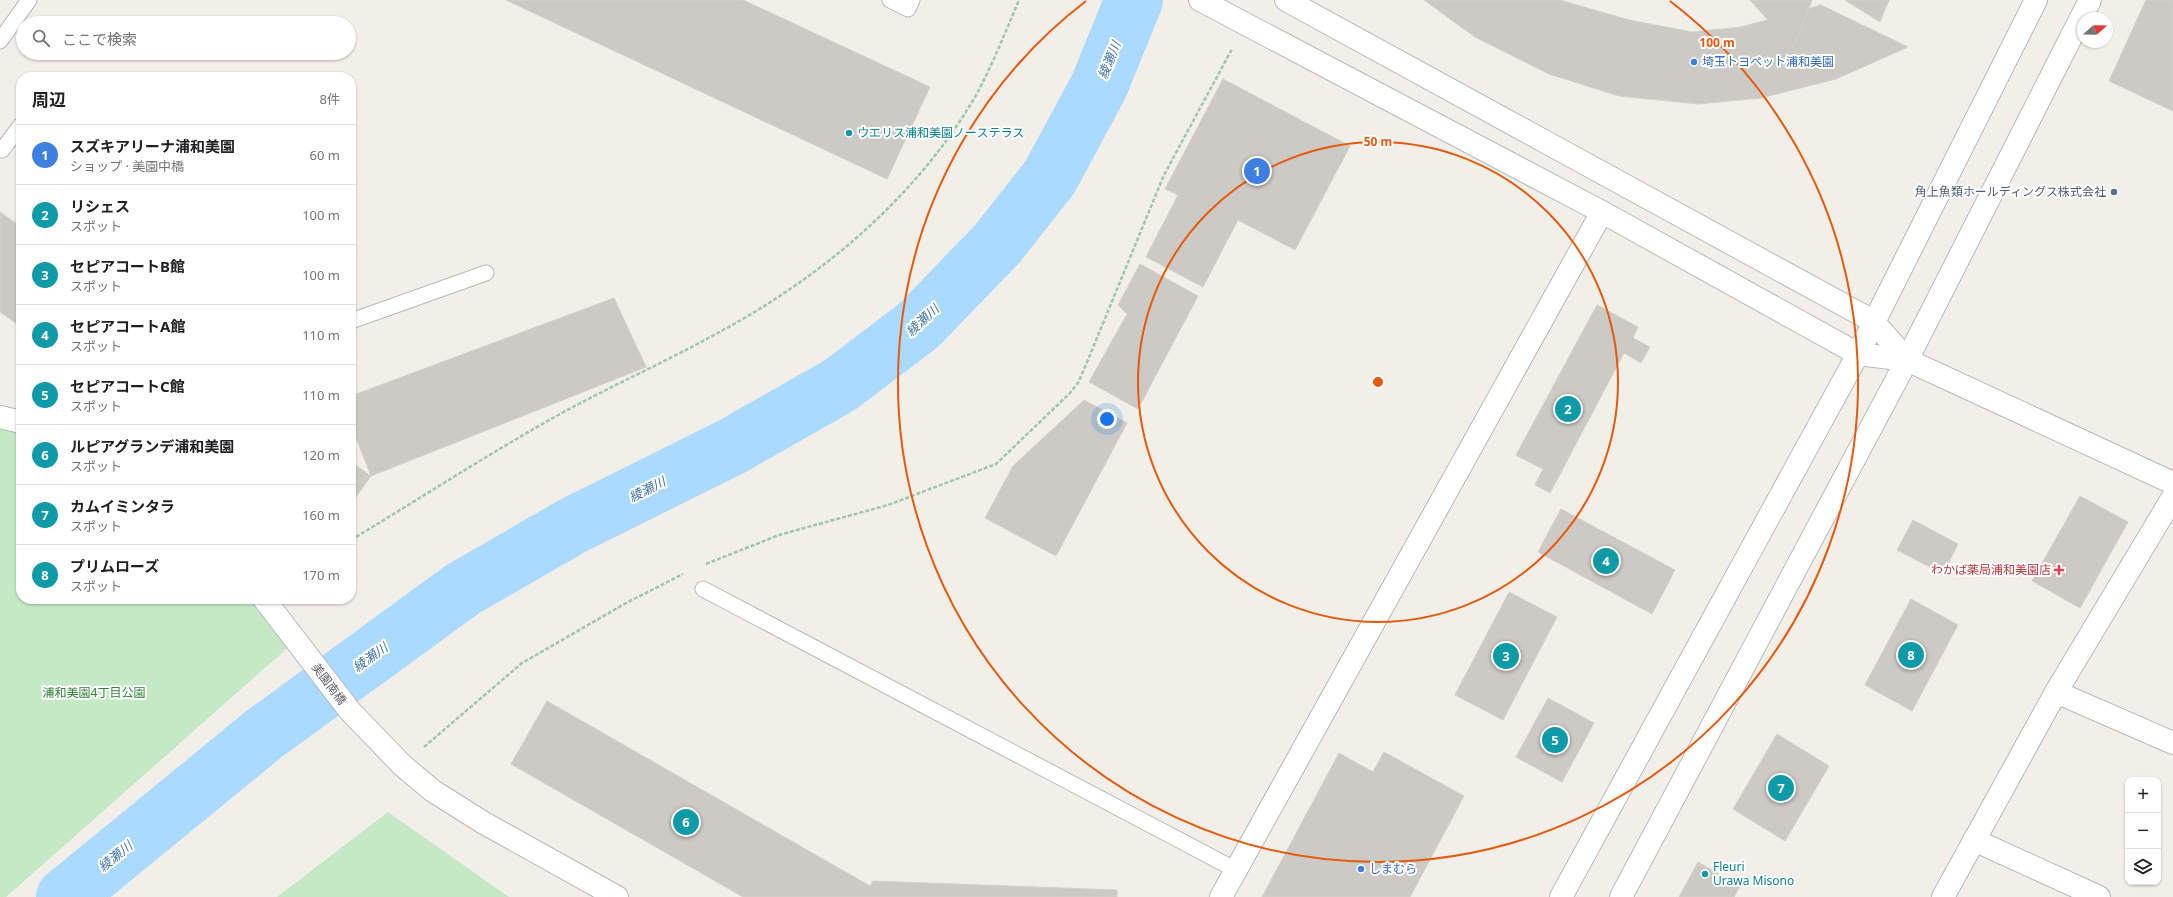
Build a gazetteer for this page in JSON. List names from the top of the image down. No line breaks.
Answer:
{"streets":{"street":["美園南橋"]},"water":["綾瀬川"],"parks":["浦和美園4丁目公園"],"places":{"other":["埼玉トヨペット浦和美園","ウエリス浦和美園ノーステラス","角上魚類ホールディングス株式会社","しまむら","Fleuri Urawa Misono"],"health":["わかば薬局浦和美園店"]},"north":"right","page":{"search":"ここで検索","heading":["周辺","8件"],"list":[{"mark":"1","name":"スズキアリーナ浦和美園","note":"ショップ · 美園中橋","value":"60 m"},{"mark":"2","name":"リシェス","note":"スポット","value":"100 m"},{"mark":"3","name":"セピアコートB館","note":"スポット","value":"100 m"},{"mark":"4","name":"セピアコートA館","note":"スポット","value":"110 m"},{"mark":"5","name":"セピアコートC館","note":"スポット","value":"110 m"},{"mark":"6","name":"ルピアグランデ浦和美園","note":"スポット","value":"120 m"},{"mark":"7","name":"カムイミンタラ","note":"スポット","value":"160 m"},{"mark":"8","name":"プリムローズ","note":"スポット","value":"170 m"}],"pins":["1","2","4","8","3","5","7","6"],"map_buttons":["+","−"]},"rings":["100 m","50 m"]}
